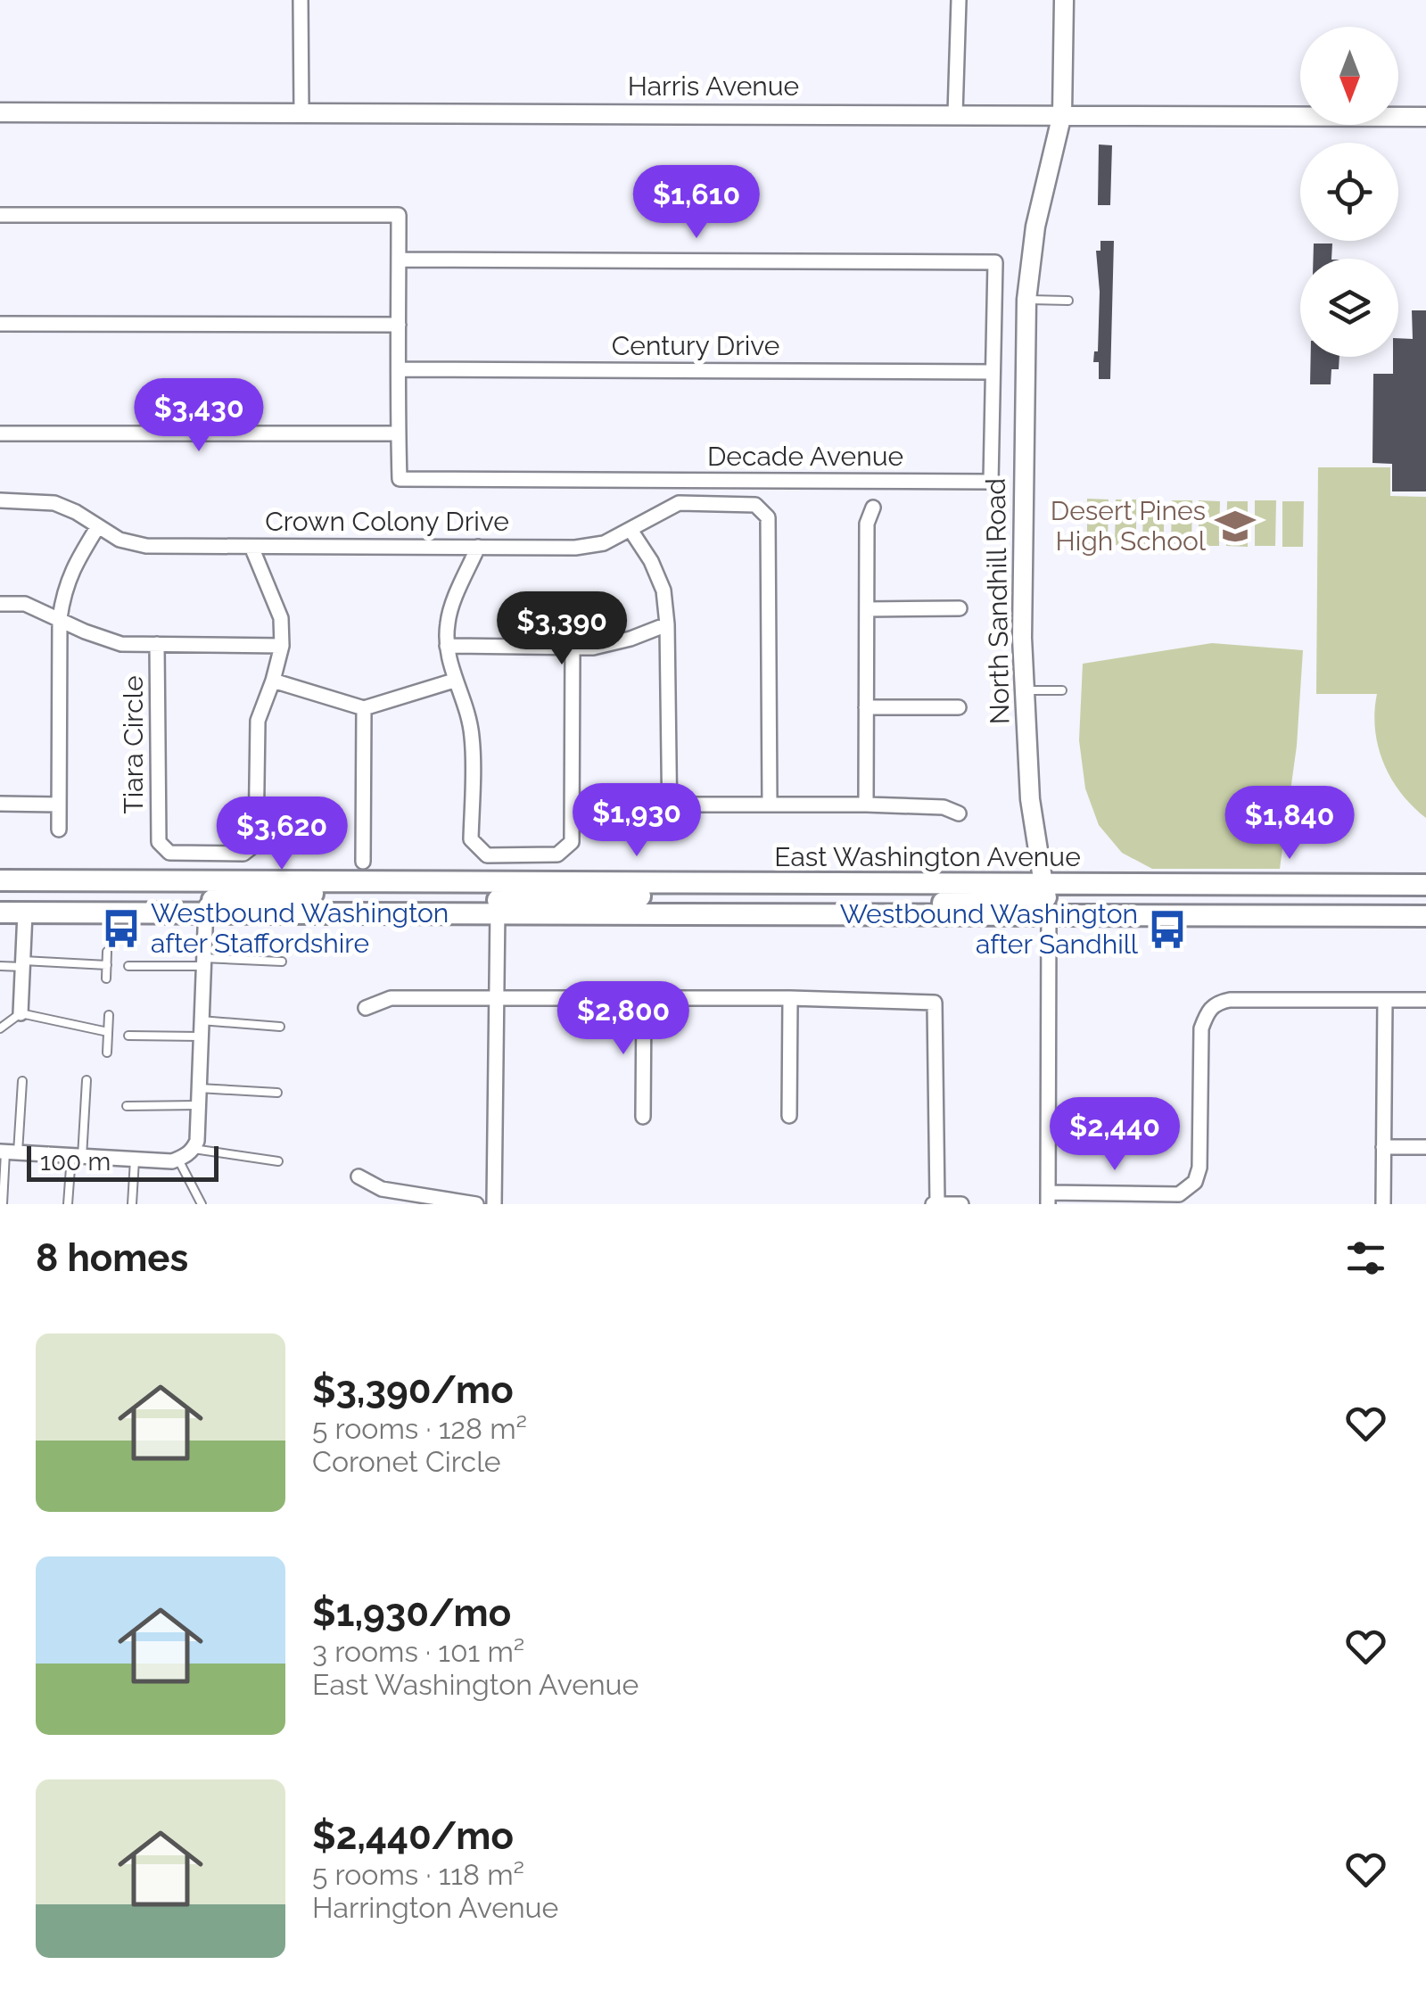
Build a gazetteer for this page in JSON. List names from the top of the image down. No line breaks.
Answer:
{"streets":{"main road":["East Washington Avenue"],"street":["Harris Avenue","Century Drive","Decade Avenue","Crown Colony Drive","North Sandhill Road","Tiara Circle"]},"crossings":[["Harris Avenue","North Sandhill Road"],["Century Drive","Decade Avenue"],["North Sandhill Road","East Washington Avenue"]],"places":{"school or university":["Desert Pines High School"],"bus stop":["Westbound Washington after Staffordshire","Westbound Washington after Sandhill"]},"scale_bar":"100 m","north":"bottom","page":{"price":["$1,610","$3,430","$3,390","$1,930","$1,840","$3,620","$2,800","$2,440"],"scale":"100 m","heading":"8 homes","list":[{"name":"$3,390/mo","note":"5 rooms · 128 m² · Coronet Circle"},{"name":"$1,930/mo","note":"3 rooms · 101 m² · East Washington Avenue"},{"name":"$2,440/mo","note":"5 rooms · 118 m² · Harrington Avenue"}]}}
